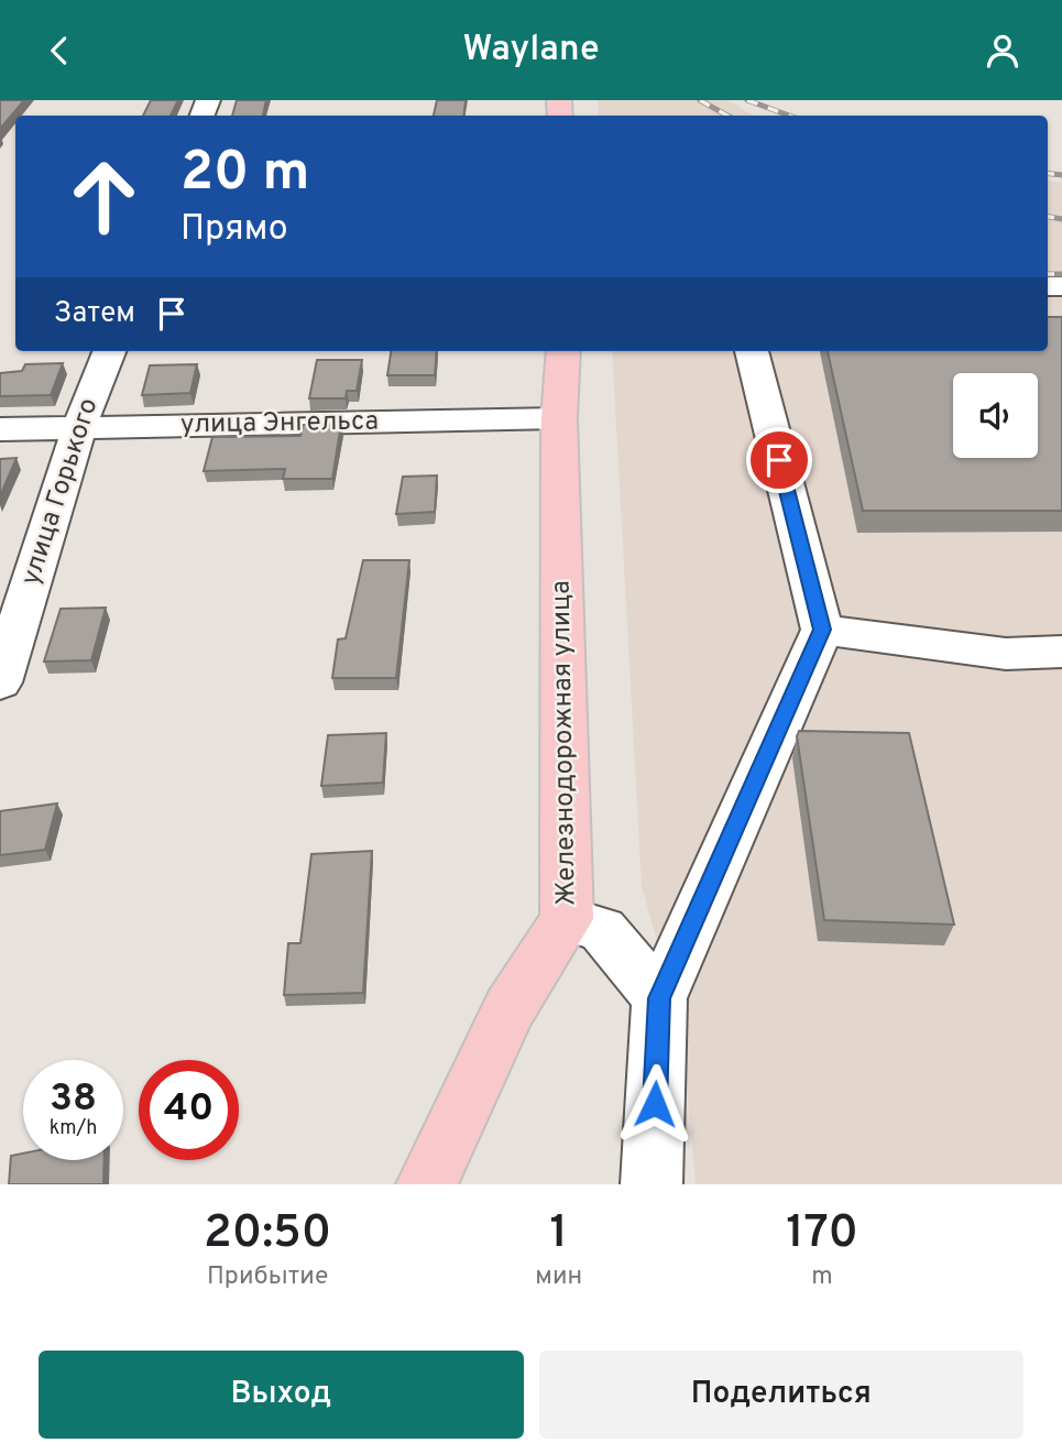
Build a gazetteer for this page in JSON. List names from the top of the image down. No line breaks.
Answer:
{"streets":{"main road":["Железнодорожная улица"],"street":["улица Энгельса","улица Горького"]},"crossings":[["улица Энгельса","улица Горького"],["улица Энгельса","Железнодорожная улица"]],"page":{"header":"Waylane","turn":["20 m","Прямо"],"then":"Затем","speed":"38 km/h","limit":"40","eta":["20:50","Прибытие","1","мин","170","m"],"buttons":["Выход","Поделиться"]}}
